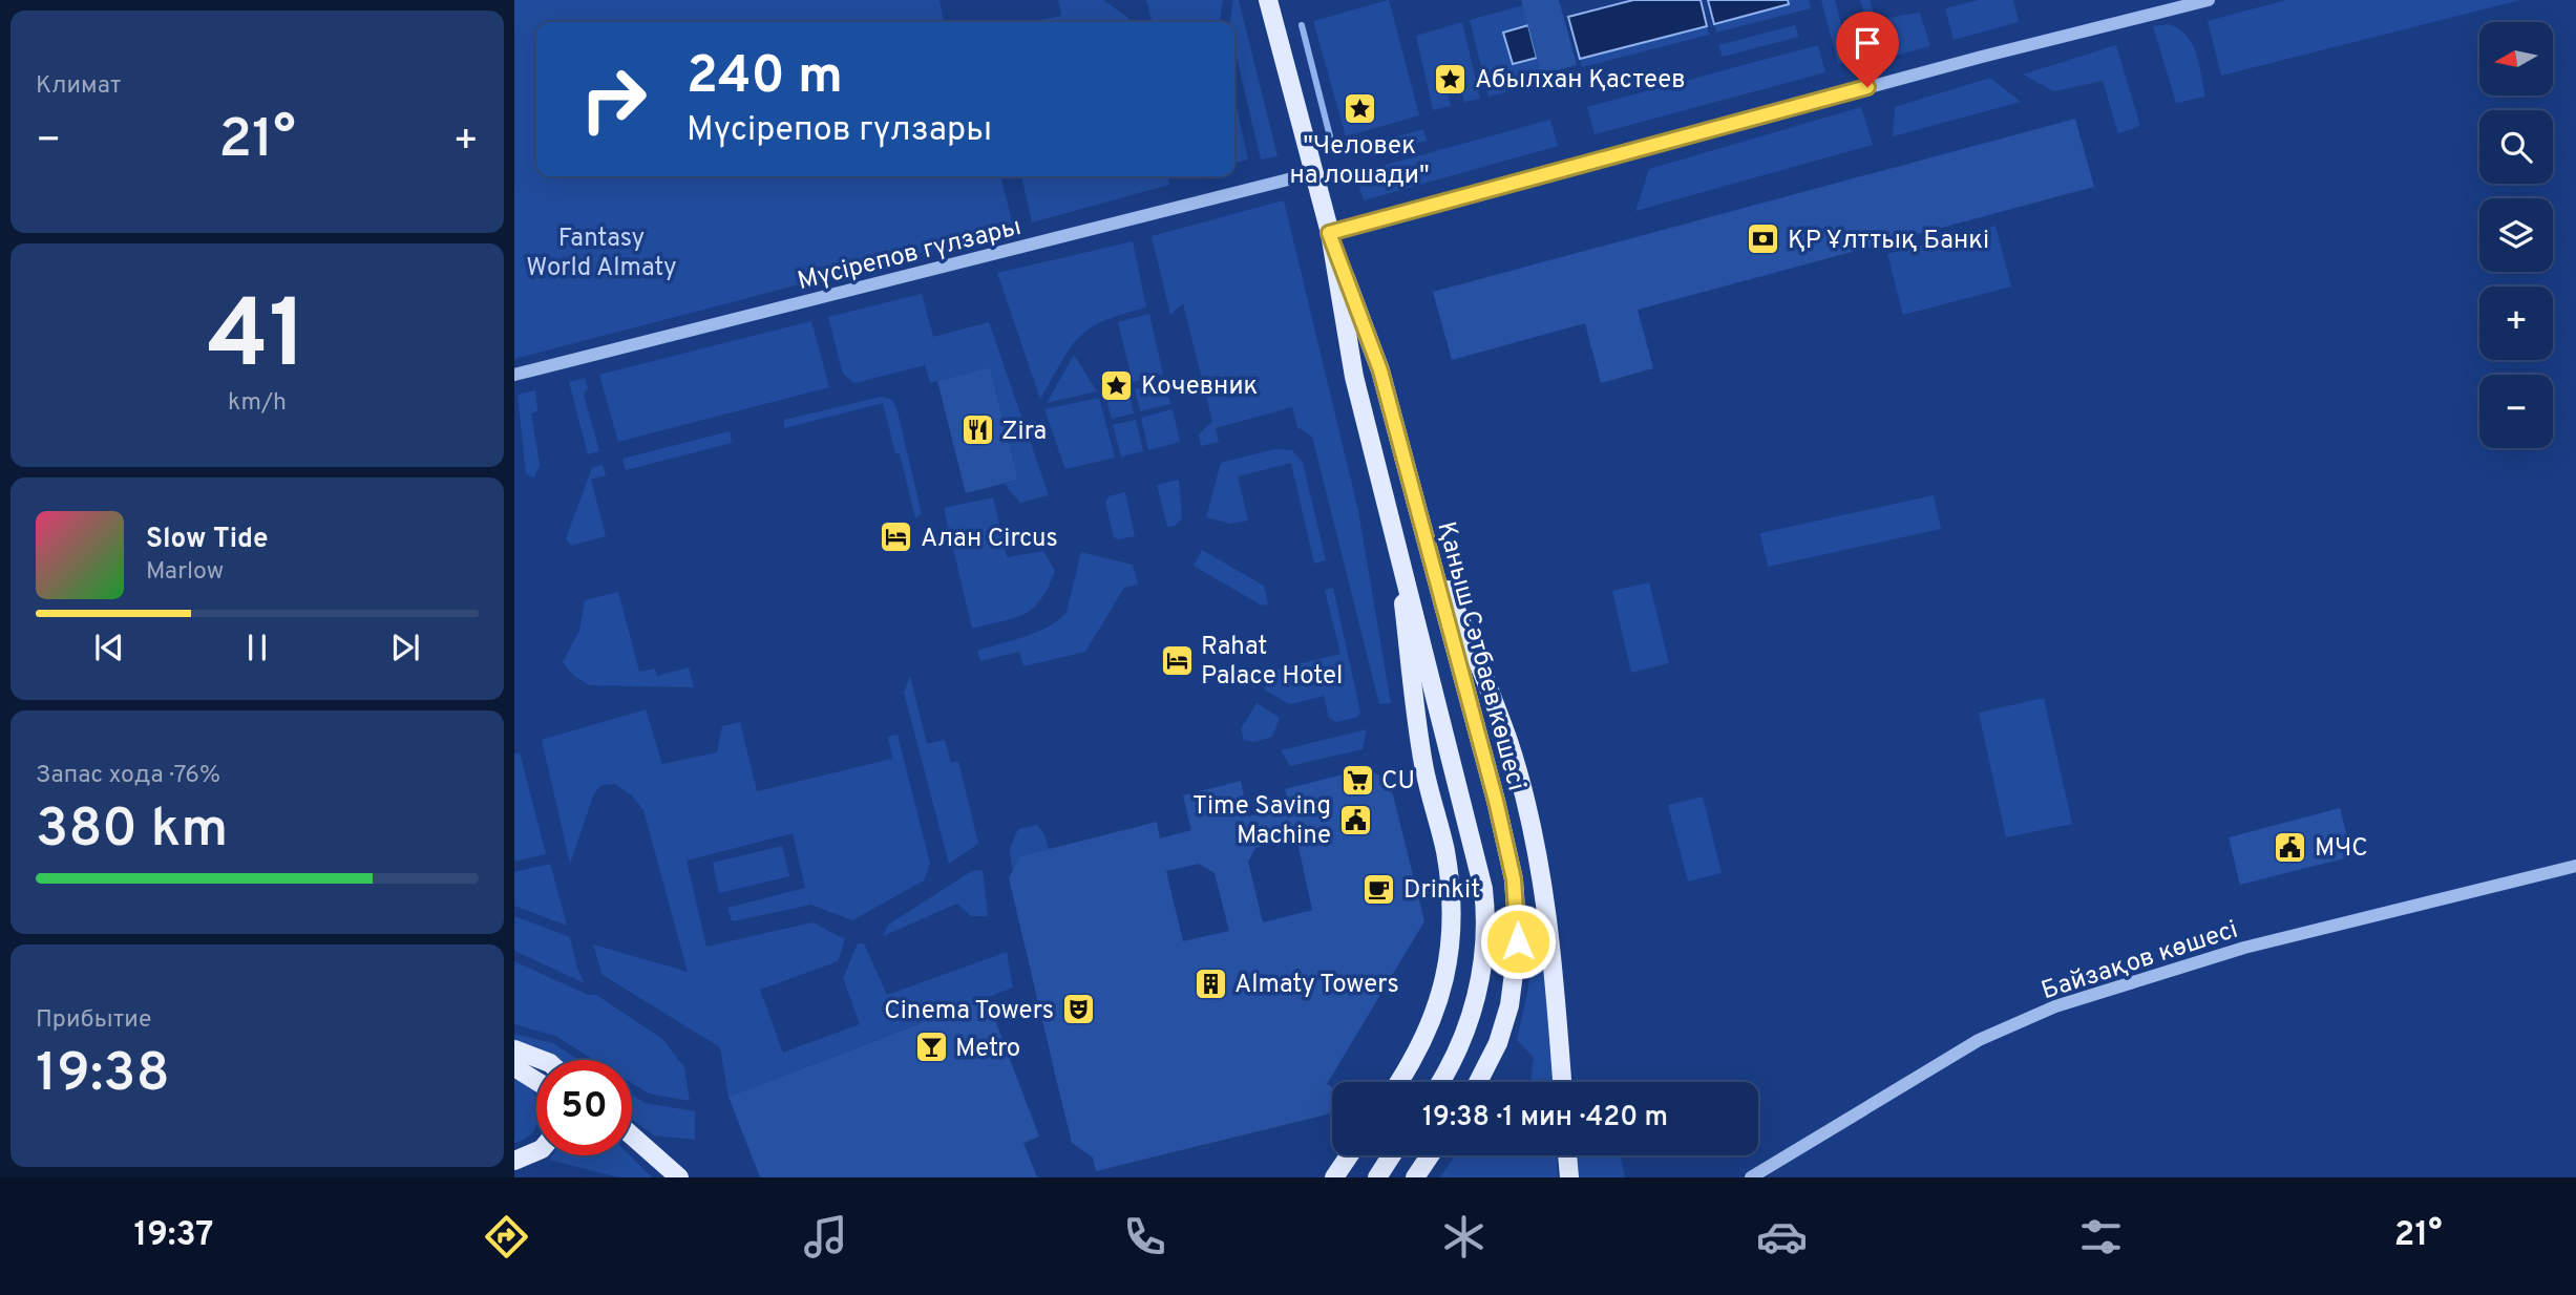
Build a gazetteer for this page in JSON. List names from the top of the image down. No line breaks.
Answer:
{"streets":{"main road":["Қаныш Сәтбаев көшесі"],"street":["Мүсірепов гүлзары","Байзақов көшесі"]},"crossings":[["Мүсірепов гүлзары","Қаныш Сәтбаев көшесі"]],"parks":["Fantasy World Almaty"],"places":{"place":["Абылхан Қастеев","\"Человек на лошади\"","Кочевник"],"bank":["ҚР Ұлттық Банкі"],"restaurant":["Zira"],"hotel":["Алан Circus","Rahat Palace Hotel"],"supermarket":["CU"],"public building":["Time Saving Machine","МЧС"],"cafe":["Drinkit"],"building":["Almaty Towers"],"theatre":["Cinema Towers"],"bar":["Metro"]},"north":"left","page":{"tile":["Климат",["41","km/h"],["Запас хода · 76%","380 km"],["Прибытие","19:38"]],"map_buttons":["+","−"],"turn":["240 m","Мүсірепов гүлзары"],"heat":["−","21°","+"],"song":["Slow Tide","Marlow"],"limit":"50","trip":"19:38 · 1 мин · 420 m","tabs":["19:37","21°"]}}
